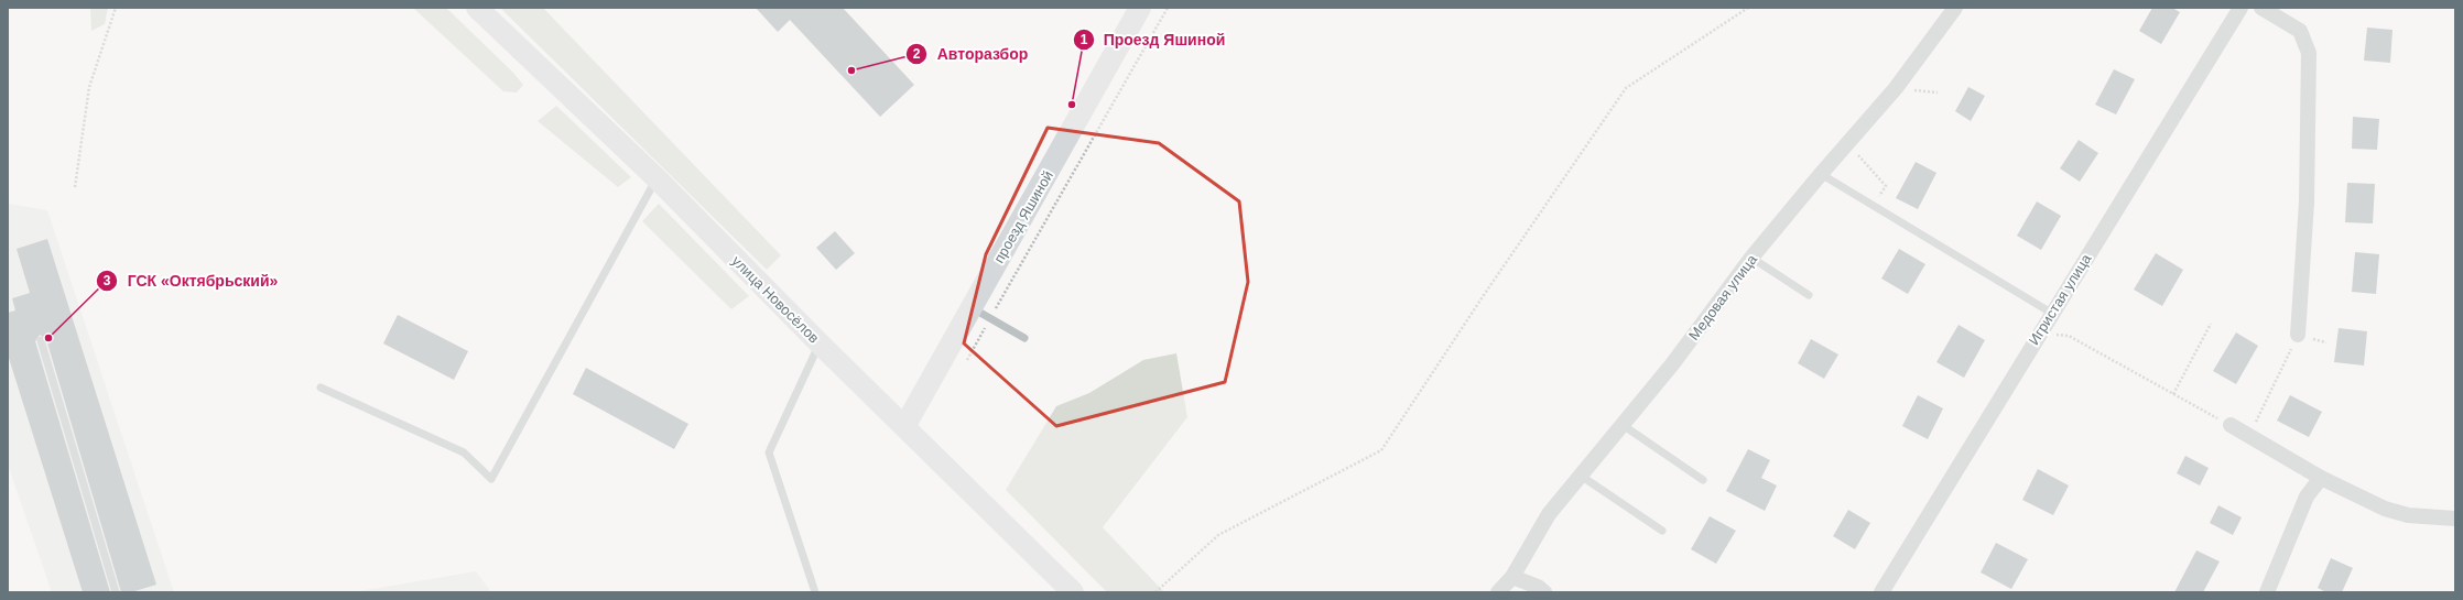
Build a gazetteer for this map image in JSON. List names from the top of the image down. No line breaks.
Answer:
{"streets":{"street":["проезд Яшиной","Медовая улица","улица Новосёлов","Игристая улица"]},"crossings":[["проезд Яшиной","улица Новосёлов"]],"places":["Авторазбор","Проезд Яшиной","ГСК «Октябрьский»"]}
